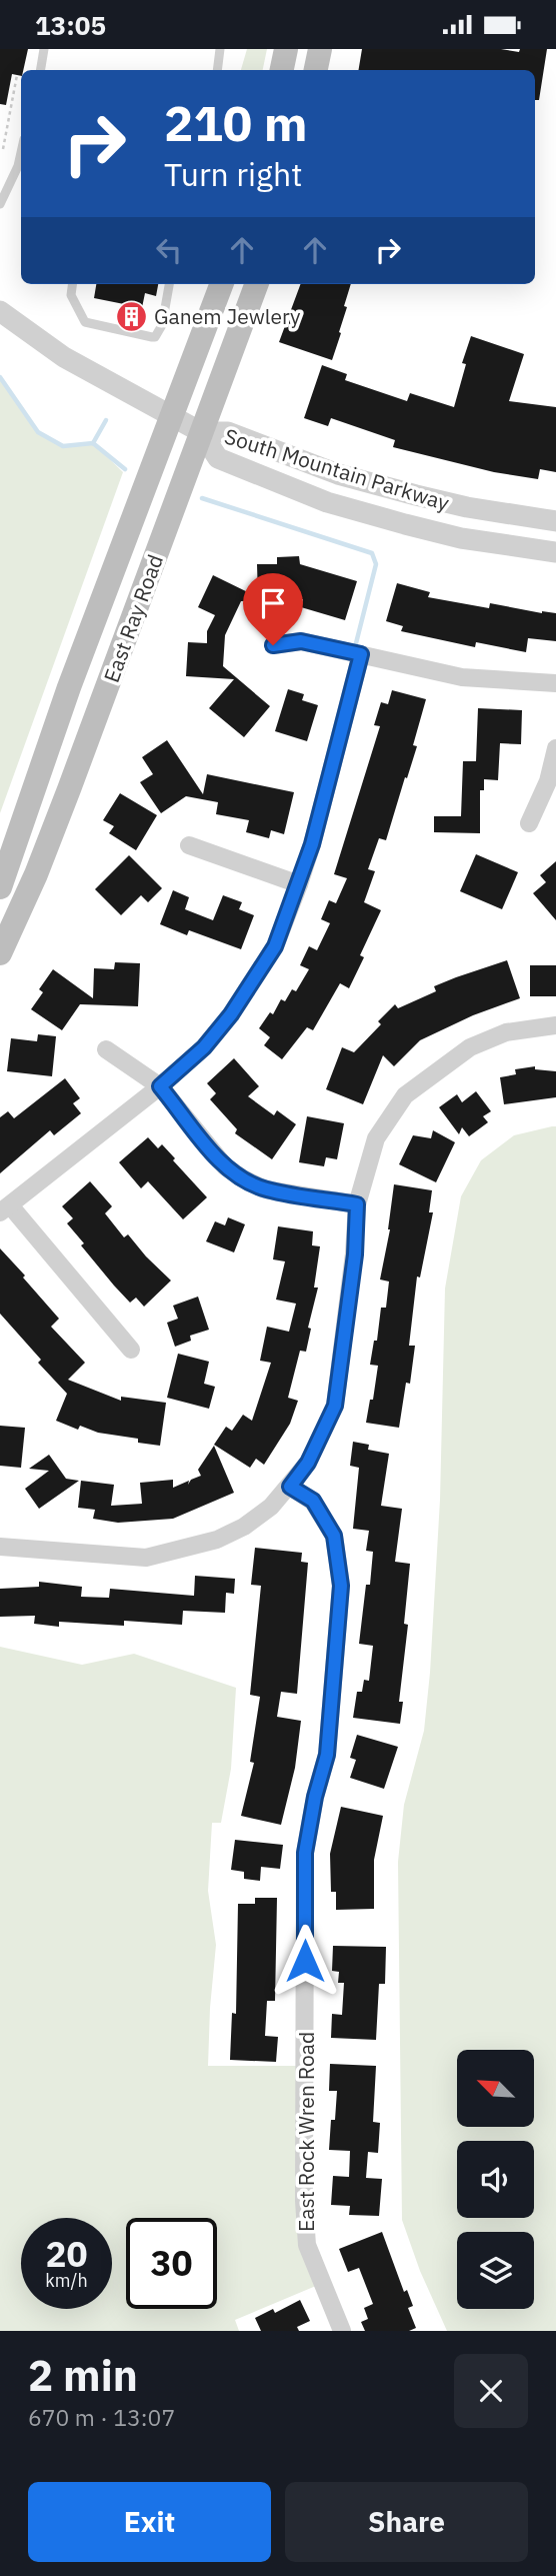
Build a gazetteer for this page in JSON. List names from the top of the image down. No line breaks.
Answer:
{"streets":{"main road":["East Ray Road"],"street":["South Mountain Parkway","East Rock Wren Road"]},"crossings":[["South Mountain Parkway","East Ray Road"]],"places":{"building":["Ganem Jewlery"]},"north":"top left","page":{"status":"13:05","turn":["210 m","Turn right"],"speed":"20 km/h","limit":"30","heading":["2 min","670 m · 13:07"],"buttons":["Exit","Share"]}}
